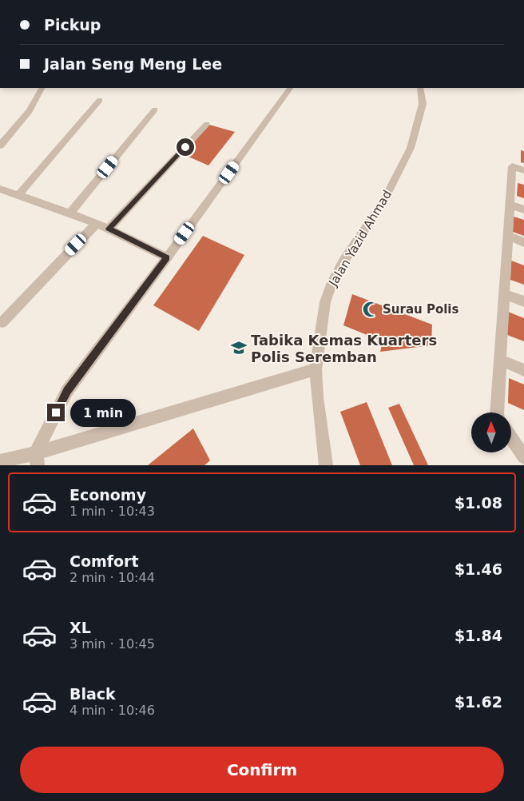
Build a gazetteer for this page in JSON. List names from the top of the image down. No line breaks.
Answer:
{"streets":{"street":["Jalan Yazid Ahmad"]},"places":{"mosque":["Surau Polis"],"school or university":["Tabika Kemas Kuarters Polis Seremban"]},"north":"top","page":{"banner":["Pickup","Jalan Seng Meng Lee"],"bubble":"1 min","list":[{"name":"Economy","note":"1 min · 10:43","value":"$1.08"},{"name":"Comfort","note":"2 min · 10:44","value":"$1.46"},{"name":"XL","note":"3 min · 10:45","value":"$1.84"},{"name":"Black","note":"4 min · 10:46","value":"$1.62"}],"buttons":"Confirm"}}
